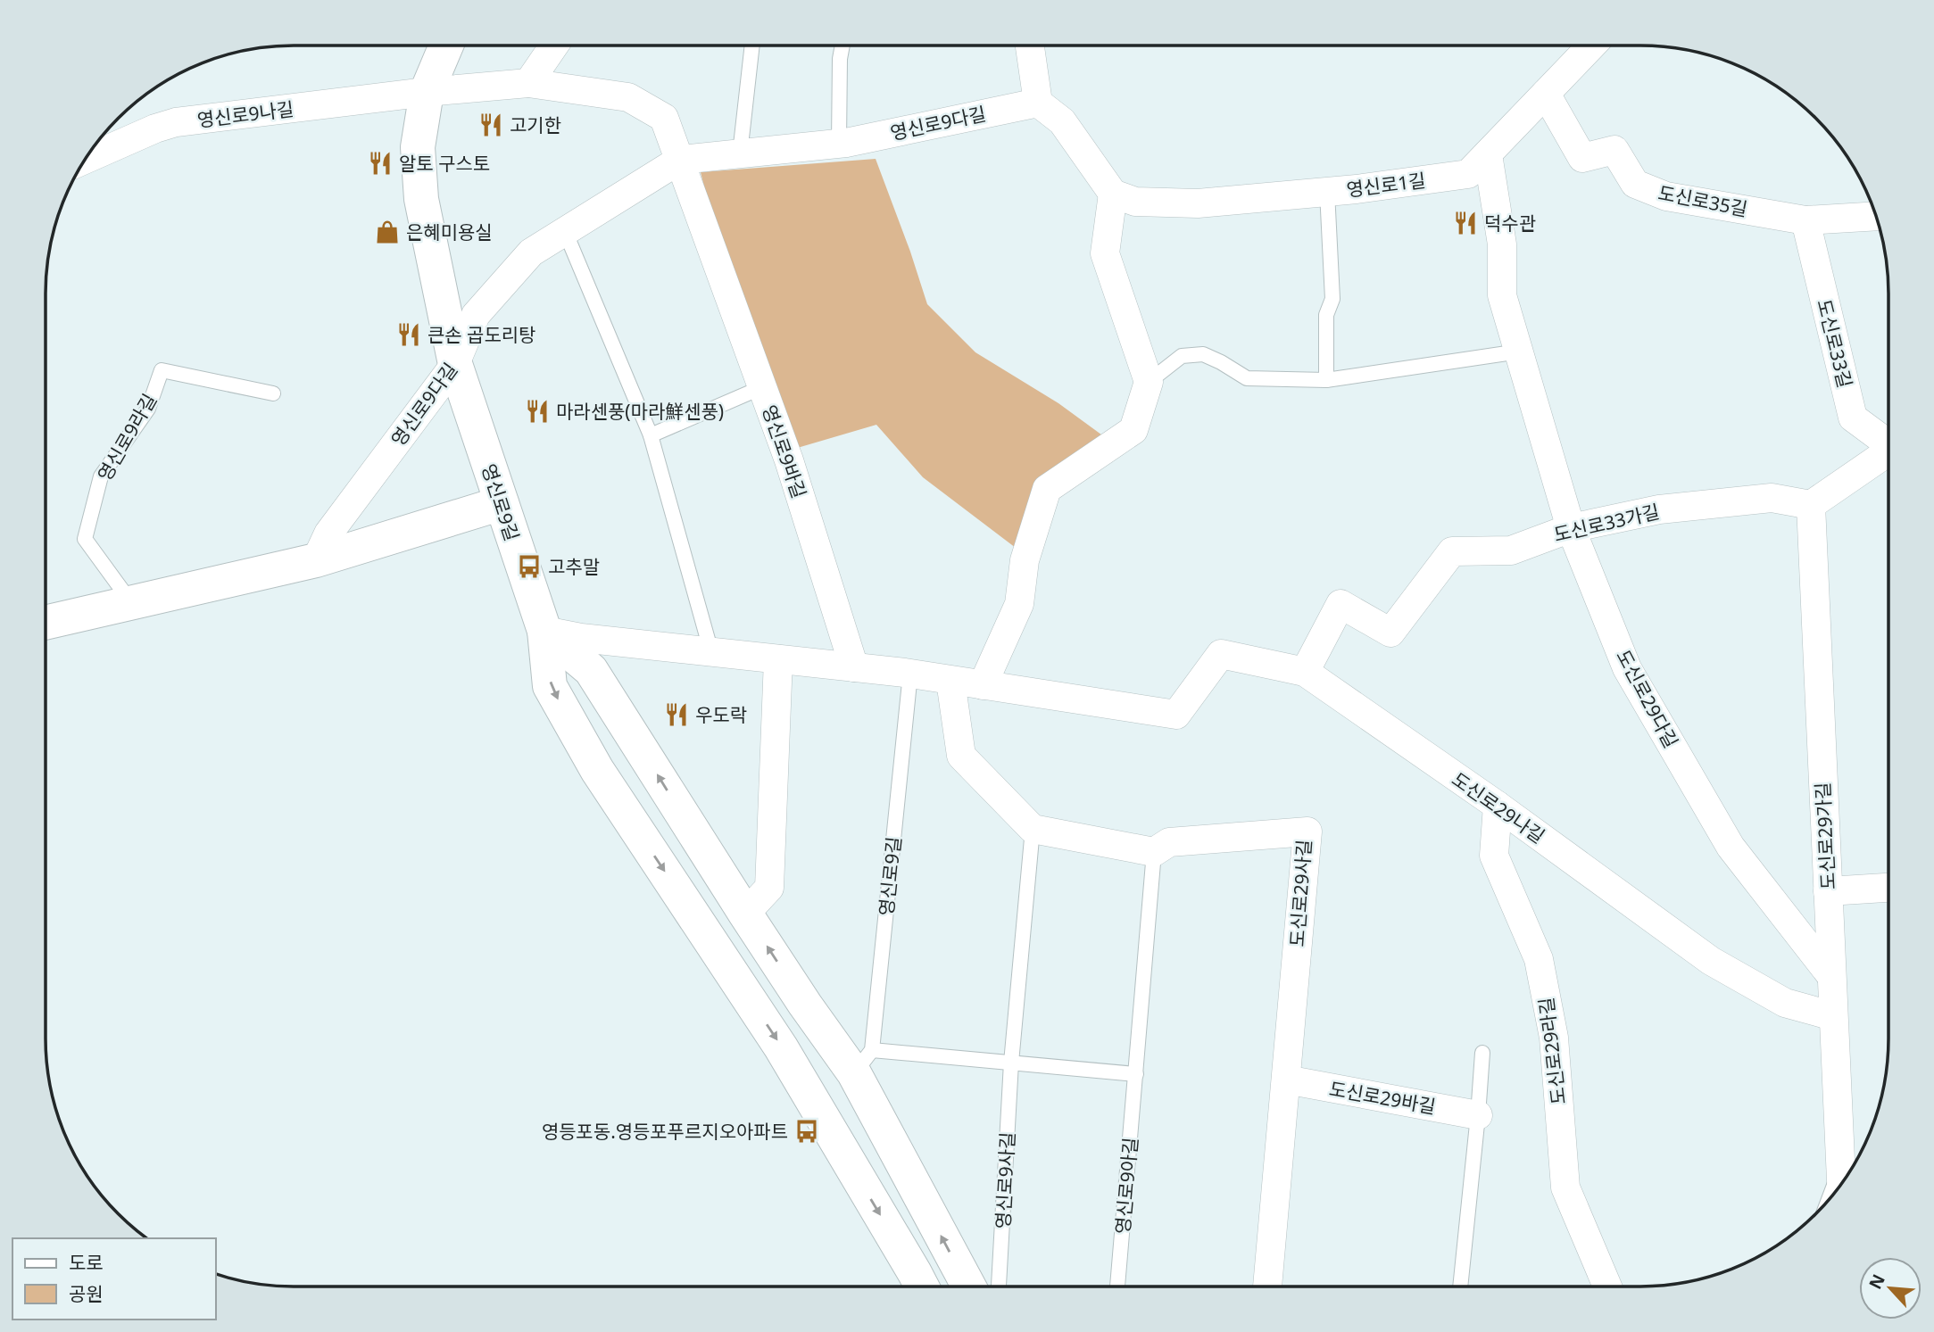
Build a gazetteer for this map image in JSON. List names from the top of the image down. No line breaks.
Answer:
{"streets":{"street":["영신로9나길","영신로9다길","영신로1길","도신로35길","도신로33길","영신로9바길","영신로9길","도신로33가길","도신로29다길","도신로29나길","도신로29가길","도신로29사길","도신로29라길","도신로29바길"],"lane":["영신로9라길","영신로9사길","영신로9아길"]},"crossings":[["영신로9나길","영신로9길"],["영신로9다길","영신로9길"],["영신로1길","도신로35길"],["영신로1길","도신로29다길"],["도신로35길","도신로33길"],["도신로33길","도신로33가길"],["도신로33길","도신로29가길"],["도신로33가길","도신로29다길"],["도신로33가길","도신로29나길"],["도신로33가길","도신로29가길"],["도신로29다길","도신로29가길"],["도신로29나길","도신로29가길"],["도신로29나길","도신로29라길"],["도신로29사길","도신로29바길"],["도신로29사길","영신로9아길"]],"places":{"restaurant":["고기한","알토 구스토","덕수관","큰손 곱도리탕","마라센풍(마라鮮센풍)","우도락"],"shop":["은혜미용실"],"bus stop":["고추말","영등포동.영등포푸르지오아파트"]},"legend":["도로","공원"],"north":"top left"}
